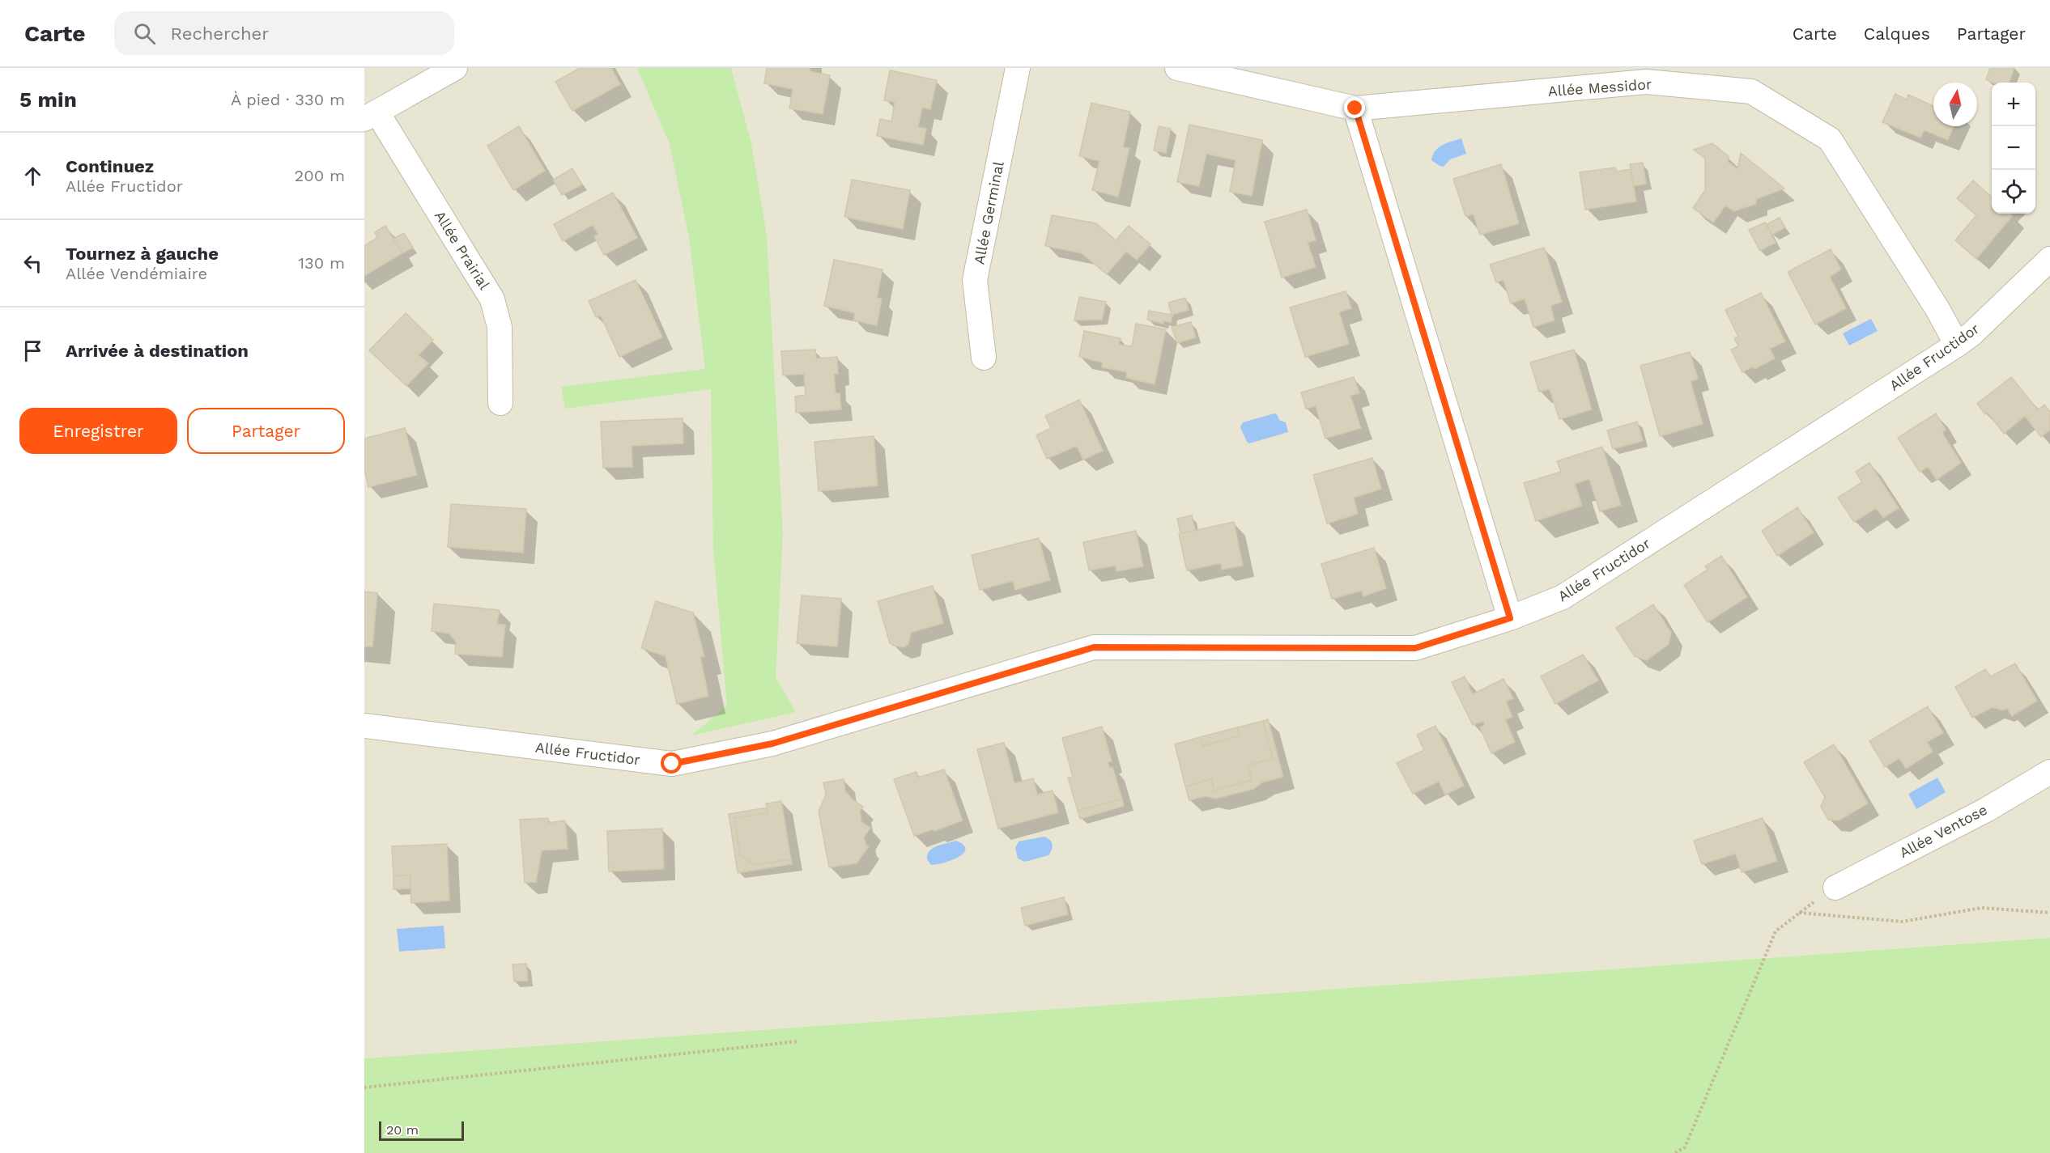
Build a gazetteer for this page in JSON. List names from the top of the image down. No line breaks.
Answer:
{"streets":{"street":["Allée Messidor","Allée Germinal","Allée Prairial","Allée Fructidor","Allée Ventose"]},"crossings":[["Allée Messidor","Allée Fructidor"]],"scale_bar":"20 m","north":"top","page":{"header":"Carte","search":"Rechercher","nav":["Carte","Calques","Partager"],"heading":["5 min","À pied · 330 m"],"map_buttons":["+","−"],"list":[["Continuez","Allée Fructidor","200 m"],["Tournez à gauche","Allée Vendémiaire","130 m"],"Arrivée à destination"],"buttons":["Enregistrer","Partager"],"scale":"20 m"}}
